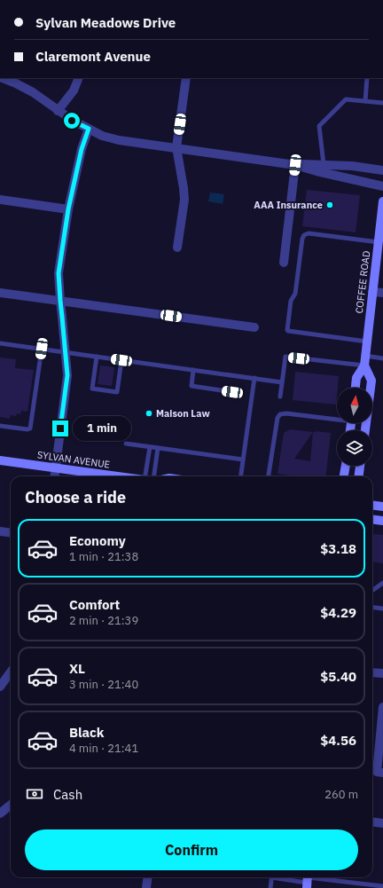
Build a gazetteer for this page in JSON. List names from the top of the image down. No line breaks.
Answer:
{"streets":{"main road":["COFFEE ROAD","SYLVAN AVENUE"]},"places":["AAA Insurance","Maison Law"],"north":"top","page":{"banner":["Sylvan Meadows Drive","Claremont Avenue"],"bubble":"1 min","heading":"Choose a ride","list":[{"name":"Economy","note":"1 min · 21:38","value":"$3.18"},{"name":"Comfort","note":"2 min · 21:39","value":"$4.29"},{"name":"XL","note":"3 min · 21:40","value":"$5.40"},{"name":"Black","note":"4 min · 21:41","value":"$4.56"}],"pay":["Cash","260 m"],"buttons":"Confirm"}}
